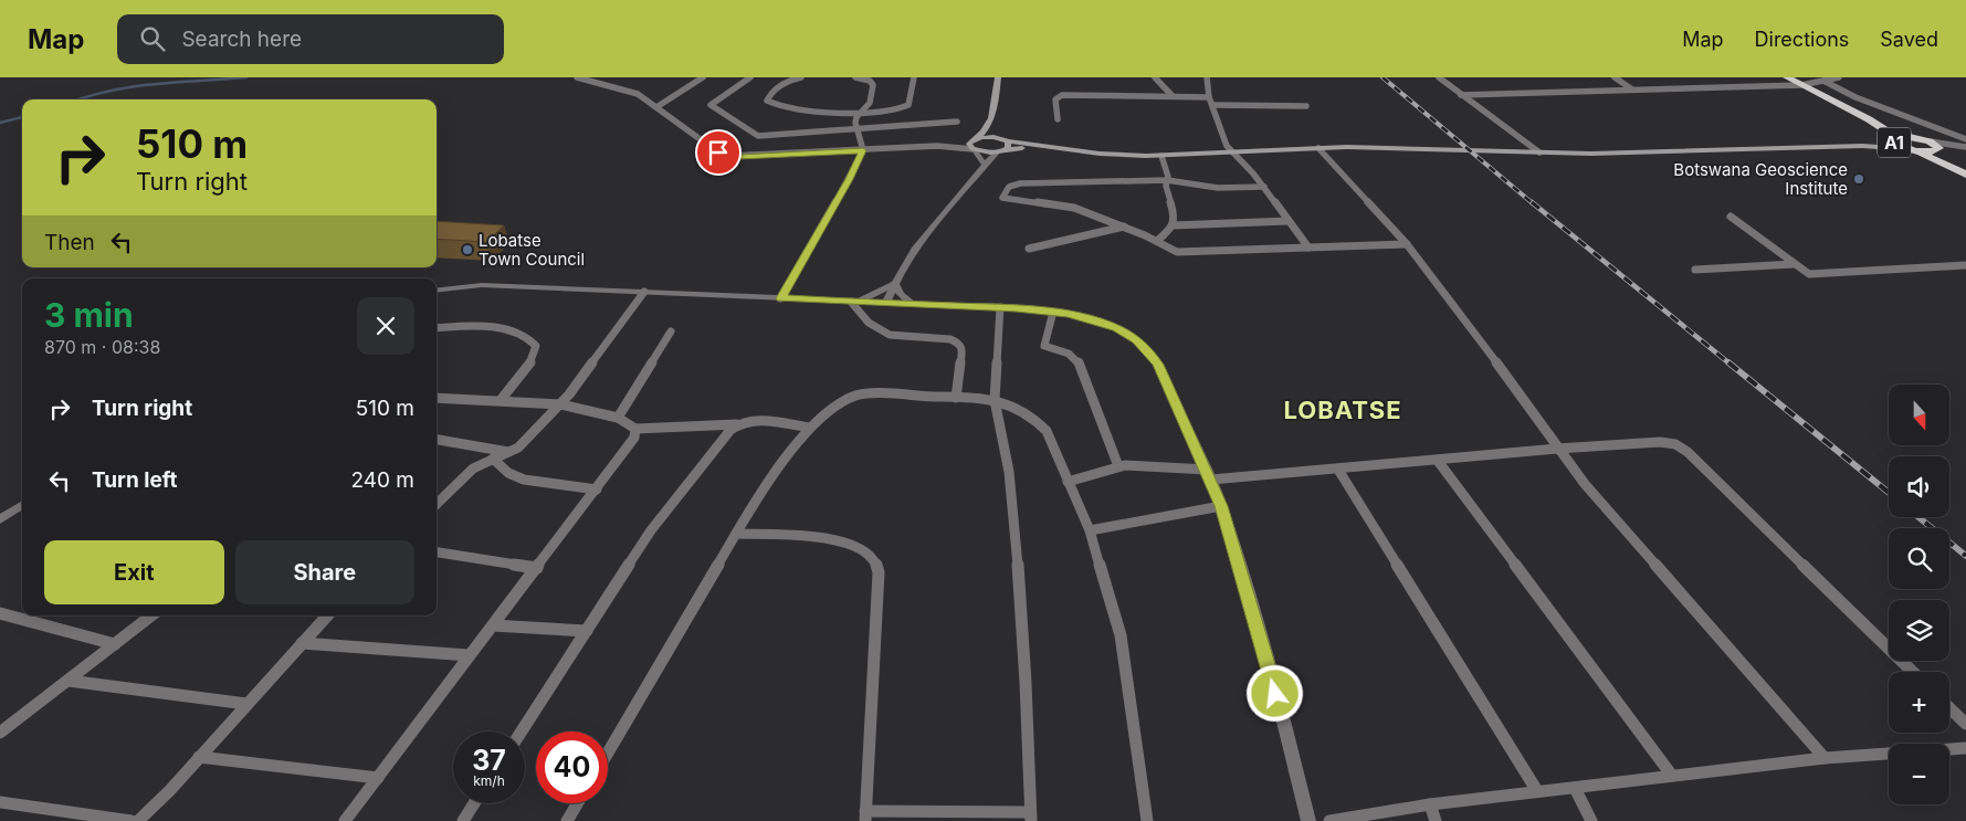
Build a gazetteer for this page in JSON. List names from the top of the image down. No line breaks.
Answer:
{"streets":{"highway":["A1"]},"districts":["LOBATSE"],"places":["Botswana Geoscience Institute","Lobatse Town Council"],"north":"bottom","page":{"header":"Map","search":"Search here","nav":["Map","Directions","Saved"],"turn":["510 m","Turn right"],"then":"Then","heading":["3 min","870 m · 08:38"],"list":[{"name":"Turn right","value":"510 m"},{"name":"Turn left","value":"240 m"}],"map_buttons":["+","−"],"buttons":["Exit","Share"],"speed":"37 km/h","limit":"40"}}
